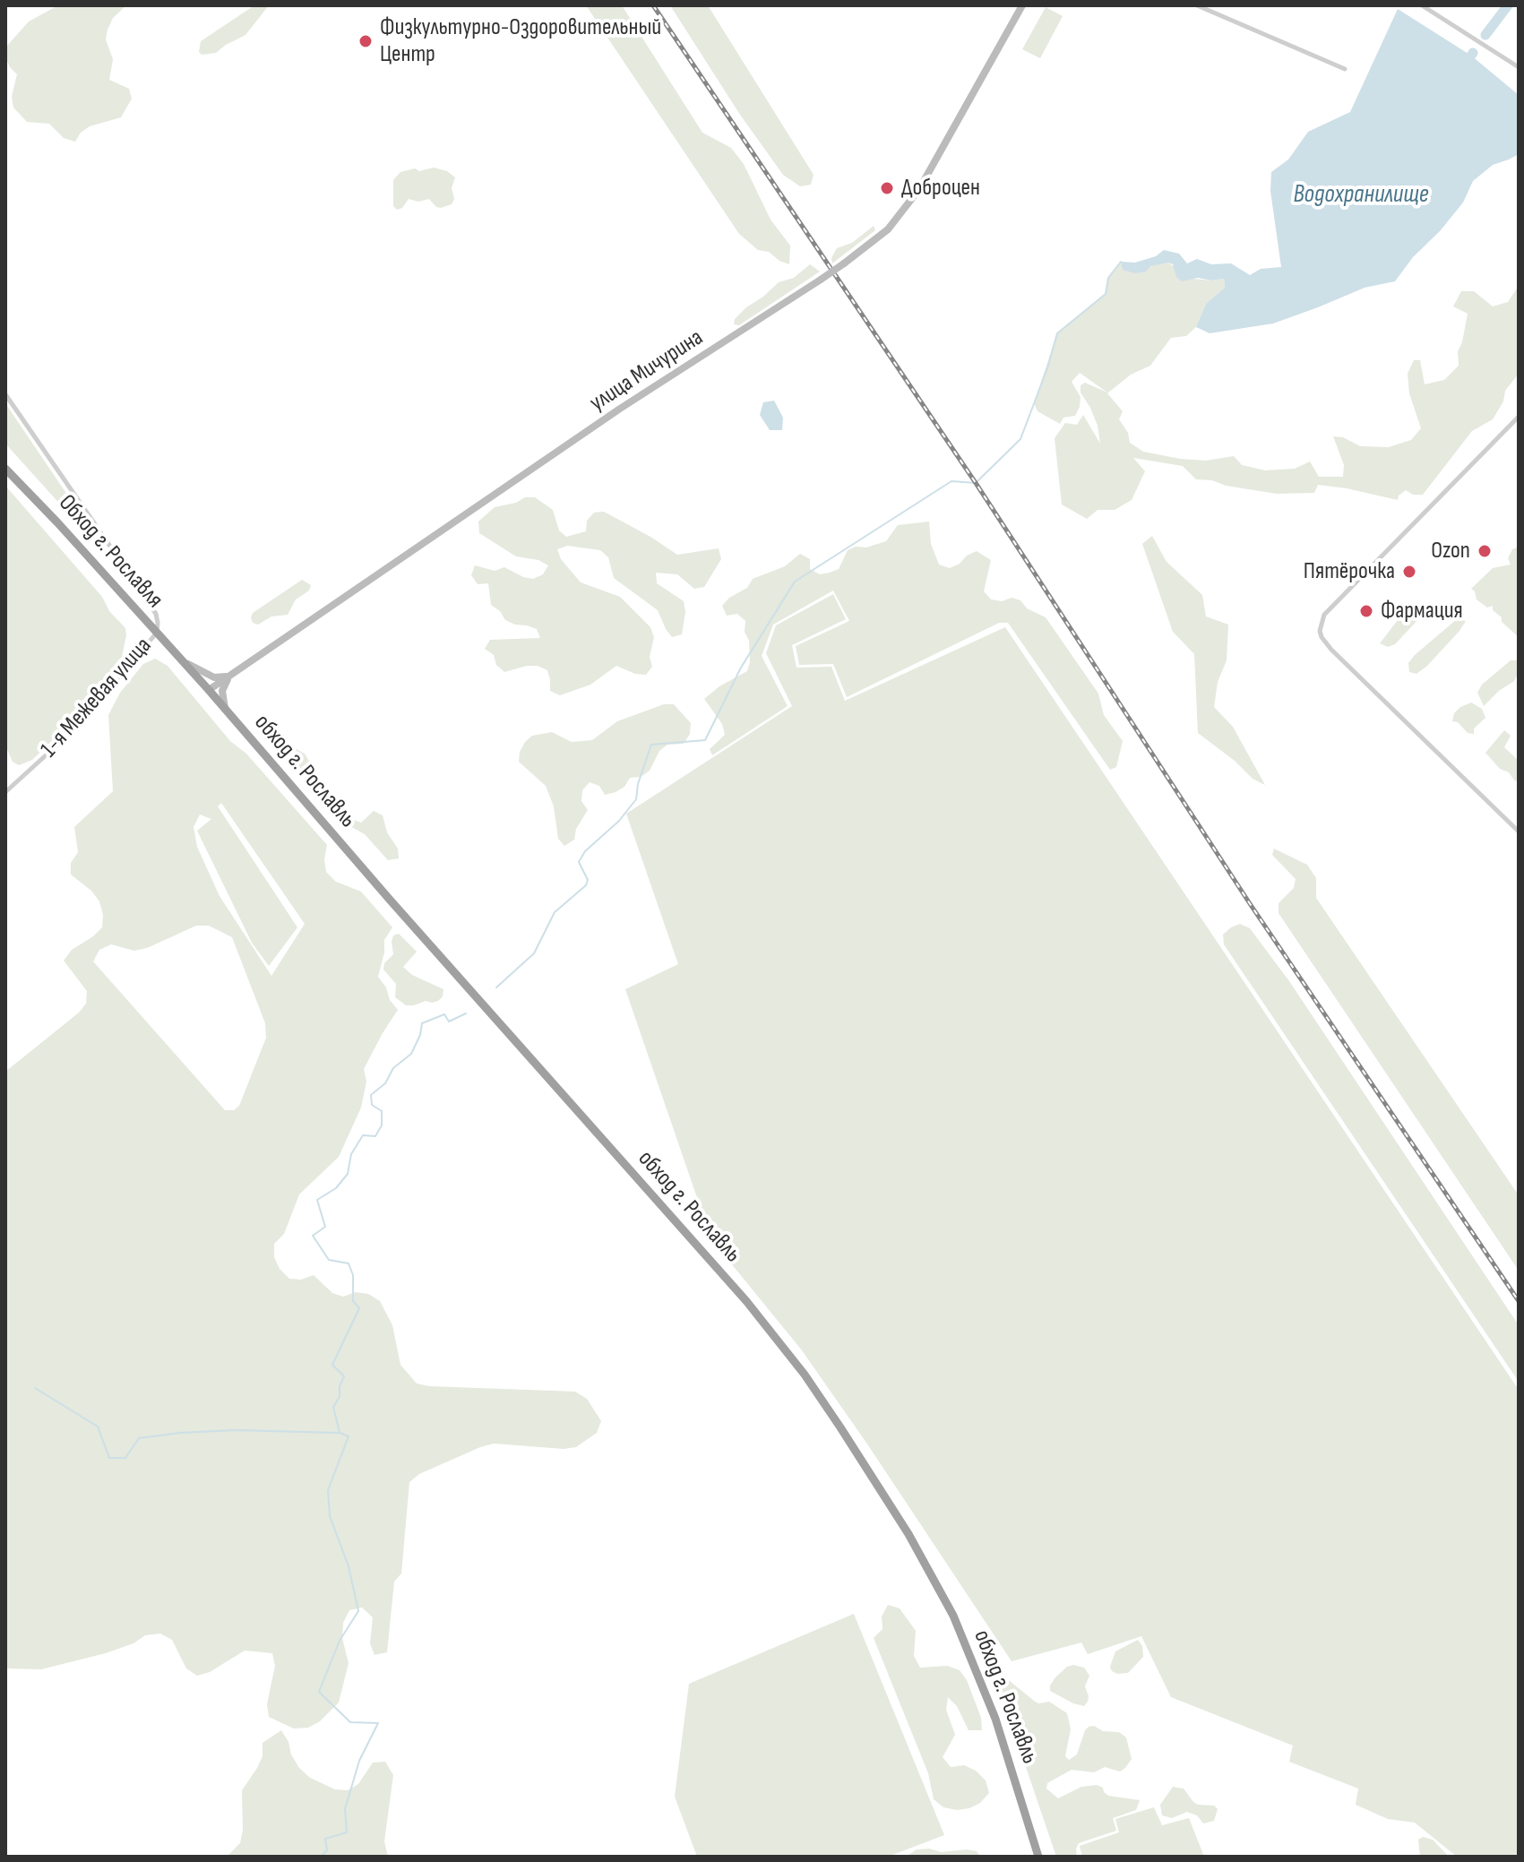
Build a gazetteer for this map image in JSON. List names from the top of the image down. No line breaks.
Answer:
{"streets":{"highway":["Обход г. Рославля","обход г. Рославль"],"main road":["улица Мичурина"],"street":["1-я Межевая улица"]},"crossings":[["улица Мичурина","обход г. Рославль"],["Обход г. Рославля","1-я Межевая улица"],["Обход г. Рославля","обход г. Рославль"]],"water":["Водохранилище"],"places":["Физкультурно-Оздоровительный Центр","Доброцен","Ozon","Пятёрочка","Фармация"]}
